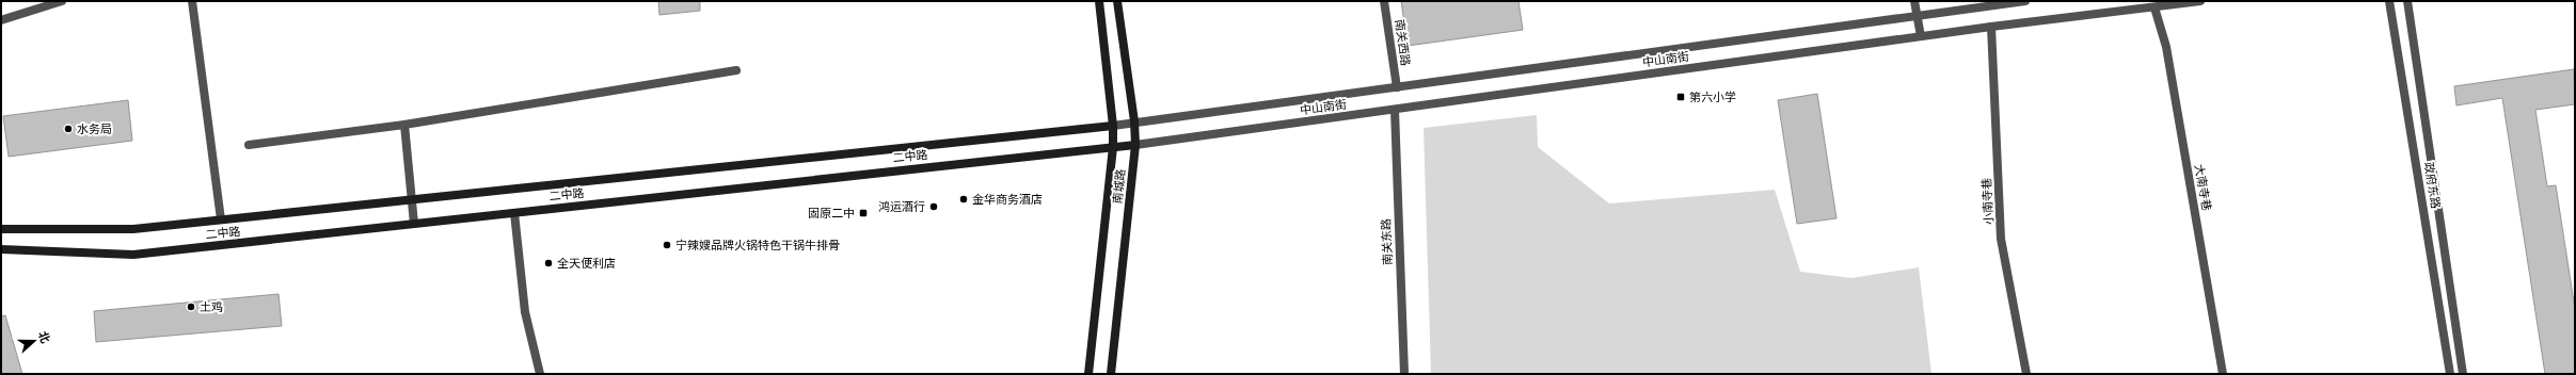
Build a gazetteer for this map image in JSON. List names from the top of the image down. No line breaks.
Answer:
{"streets":{"main road":["二中路","南城路"],"street":["南关西路","中山南街","政府东路","大南寺巷","小南寺巷","南关东路"]},"crossings":[["南关西路","中山南街"],["中山南街","二中路"],["中山南街","南城路"],["中山南街","大南寺巷"],["中山南街","小南寺巷"],["中山南街","南关东路"],["二中路","南城路"]],"places":{"transit":["第六小学","固原二中"],"other":["水务局","金华商务酒店","鸿运酒行","宁辣嫂品牌火锅特色干锅牛排骨","全天便利店","土鸡"]},"north":"right"}
